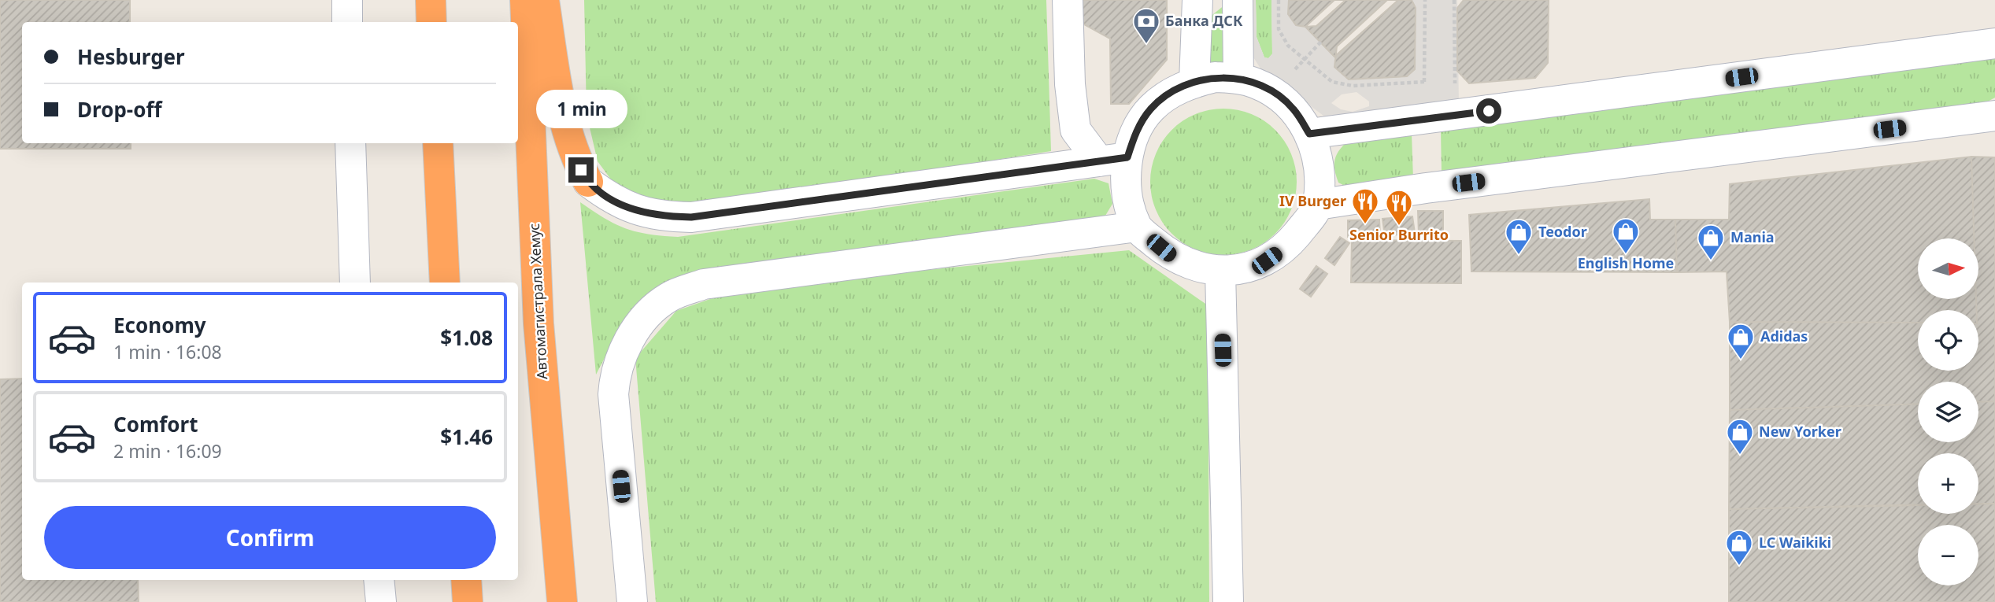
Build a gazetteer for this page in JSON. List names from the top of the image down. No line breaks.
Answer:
{"streets":{"highway":["Автомагистрала Хемус"]},"places":{"bank":["Банка ДСК"],"restaurant":["IV Burger","Senior Burrito"],"shop":["English Home","Teodor","Mania","Adidas","New Yorker","LC Waikiki"]},"north":"right","page":{"banner":["Hesburger","Drop-off"],"bubble":"1 min","map_buttons":["+","−"],"list":[{"name":"Economy","note":"1 min · 16:08","value":"$1.08"},{"name":"Comfort","note":"2 min · 16:09","value":"$1.46"}],"buttons":"Confirm"}}
